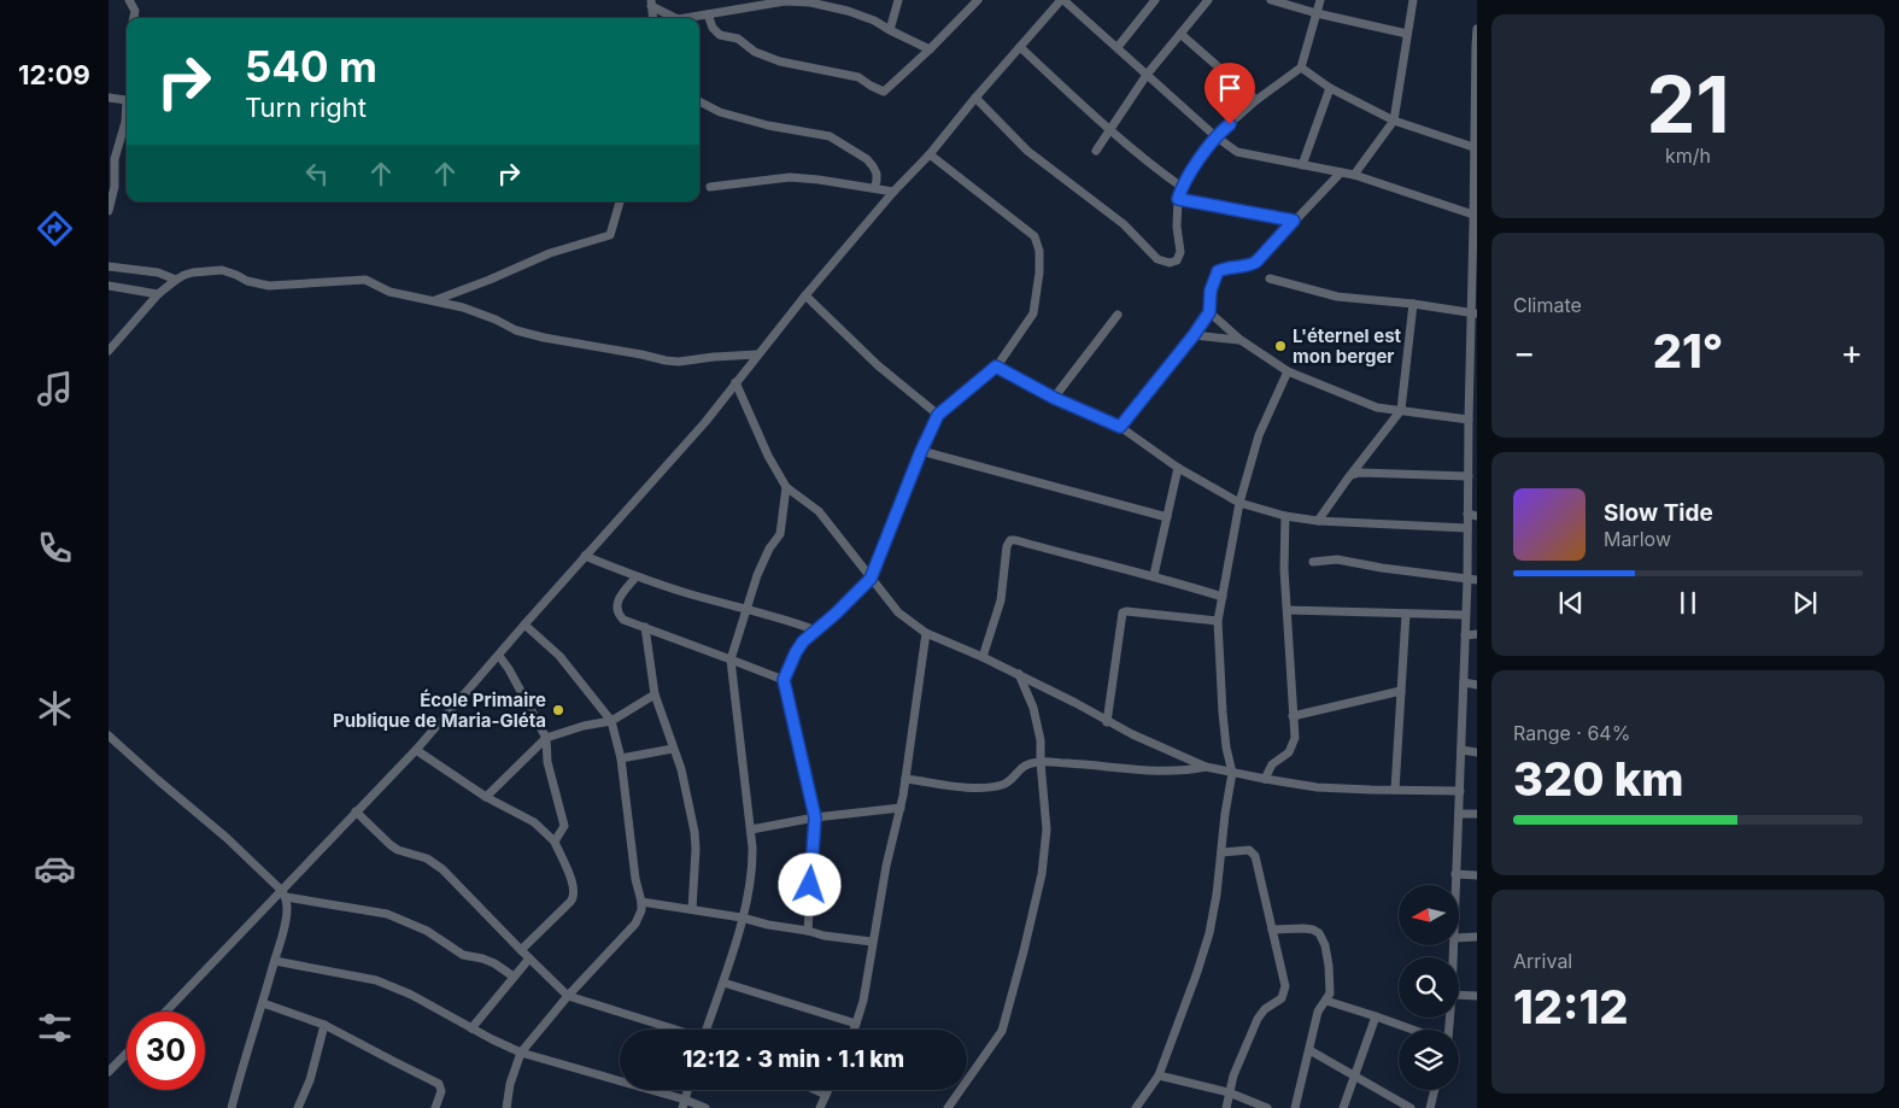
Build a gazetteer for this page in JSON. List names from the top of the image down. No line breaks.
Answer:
{"places":["L'éternel est mon berger","École Primaire Publique de Maria-Gléta"],"north":"left","page":{"tabs":"12:09","tile":[["21","km/h"],"Climate",["Range · 64%","320 km"],["Arrival","12:12"]],"turn":["540 m","Turn right"],"heat":["−","21°","+"],"song":["Slow Tide","Marlow"],"limit":"30","trip":"12:12 · 3 min · 1.1 km"}}
